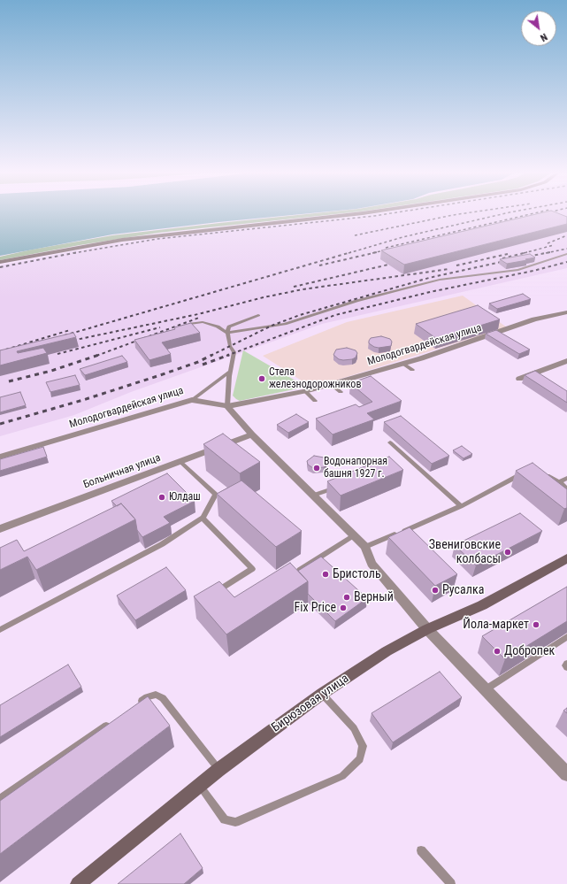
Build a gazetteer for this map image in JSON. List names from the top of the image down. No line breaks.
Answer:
{"streets":{"main road":["Бирюзовая улица"],"street":["Молодогвардейская улица","Больничная улица"]},"places":["Стела железнодорожников","Водонапорная башня 1927 г.","Юлдаш","Звениговские колбасы","Бристоль","Русалка","Верный","Fix Price","Йола-маркет","Добропек"],"north":"bottom right"}
